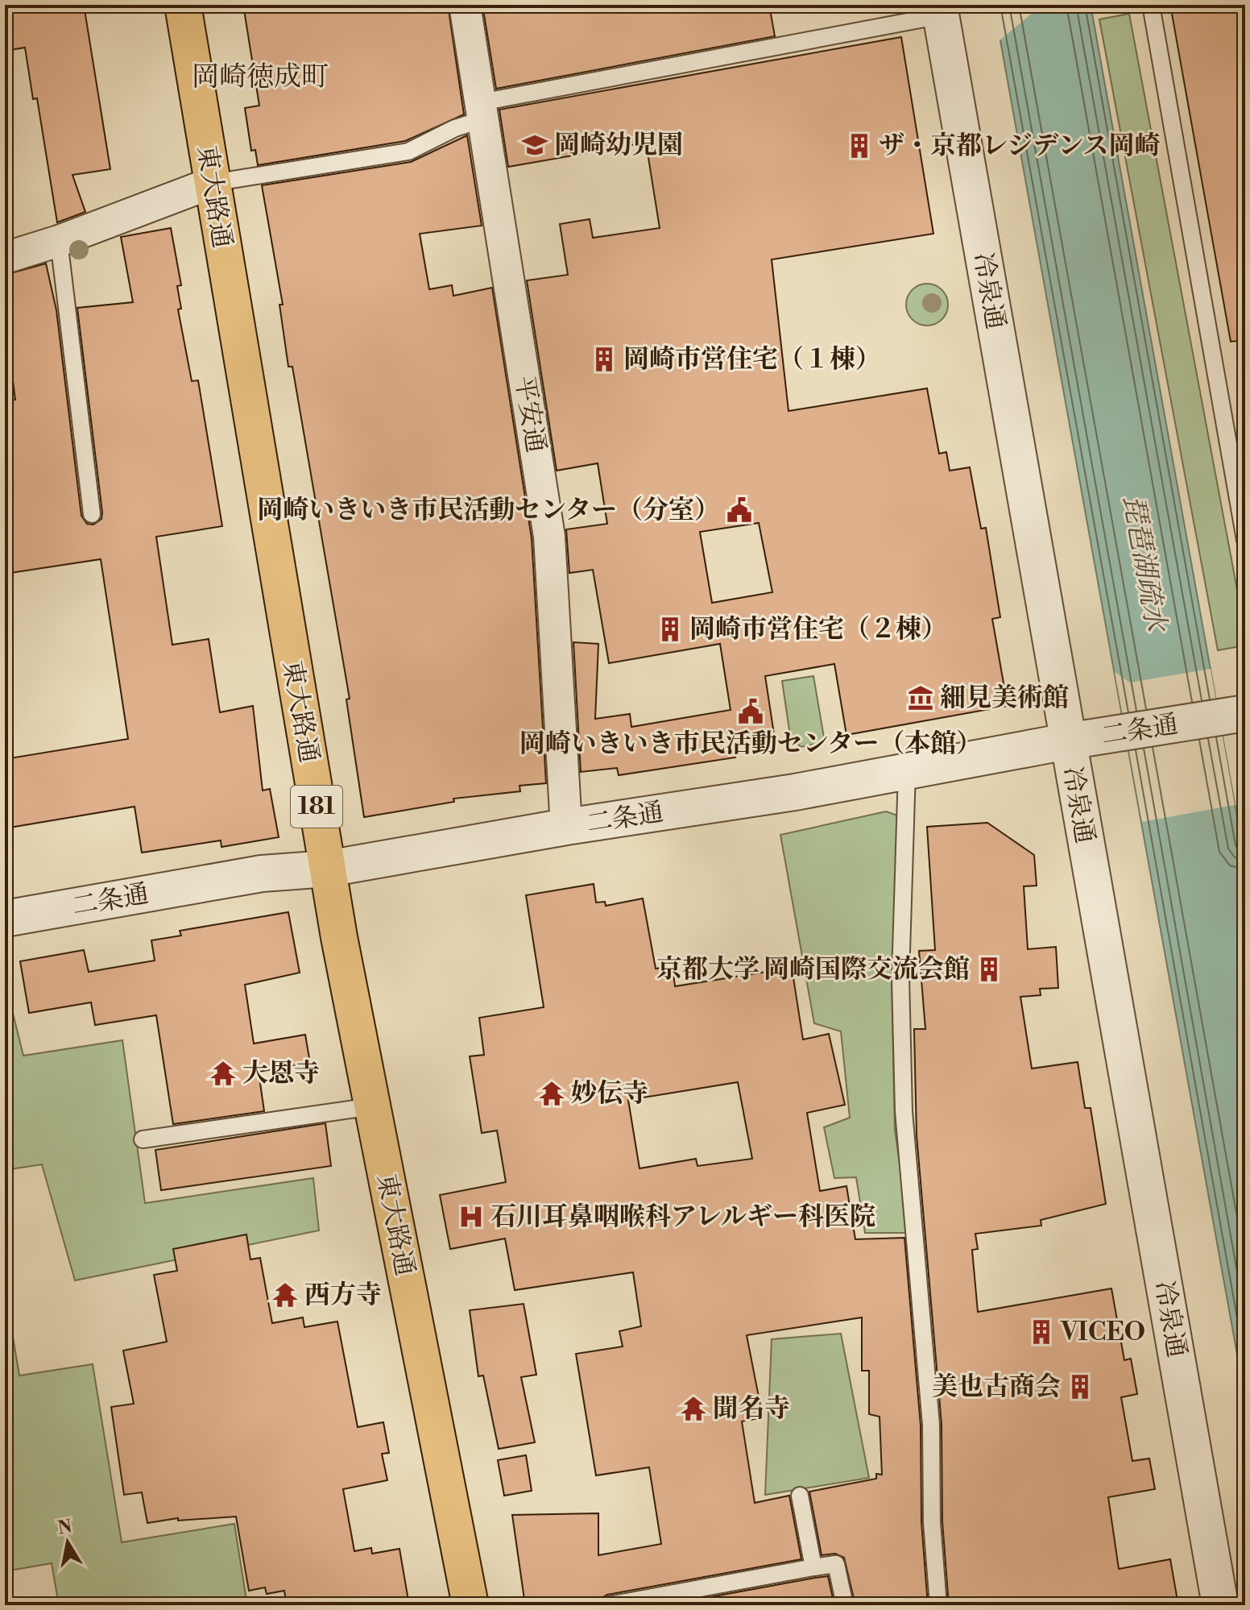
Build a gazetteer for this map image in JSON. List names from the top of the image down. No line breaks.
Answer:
{"streets":{"main road":["東大路通","181"],"street":["冷泉通","平安通","二条通"]},"crossings":[["東大路通","二条通"],["冷泉通","二条通"],["平安通","二条通"]],"districts":["岡崎徳成町"],"water":["琵琶湖疏水"],"places":{"school or university":["岡崎幼児園"],"building":["ザ・京都レジデンス岡崎","岡崎市営住宅（１棟）","岡崎市営住宅（２棟）","京都大学 岡崎国際交流会館","VICEO","美也古商会"],"public building":["岡崎いきいき市民活動センター（分室）","岡崎いきいき市民活動センター（本館）"],"museum":["細見美術館"],"temple":["大恩寺","妙伝寺","西方寺","聞名寺"],"hospital":["石川耳鼻咽喉科アレルギー科医院"]},"north":"top"}
